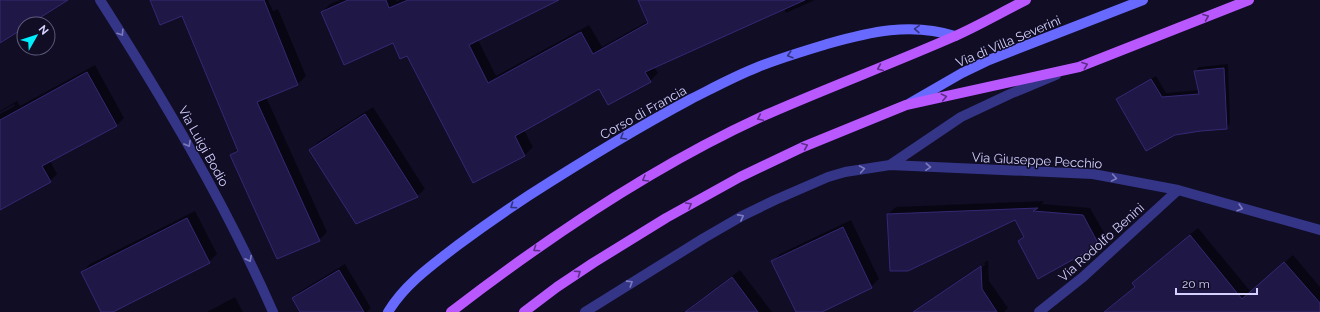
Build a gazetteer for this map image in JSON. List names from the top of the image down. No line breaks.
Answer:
{"streets":{"main road":["Via di Villa Severini","Corso di Francia"],"street":["Via Luigi Bodio","Via Giuseppe Pecchio","Via Rodolfo Benini"]},"crossings":[["Via Giuseppe Pecchio","Via Rodolfo Benini"]],"one_way":["Via Luigi Bodio","Via Giuseppe Pecchio"],"scale_bar":"20 m","north":"top right"}
